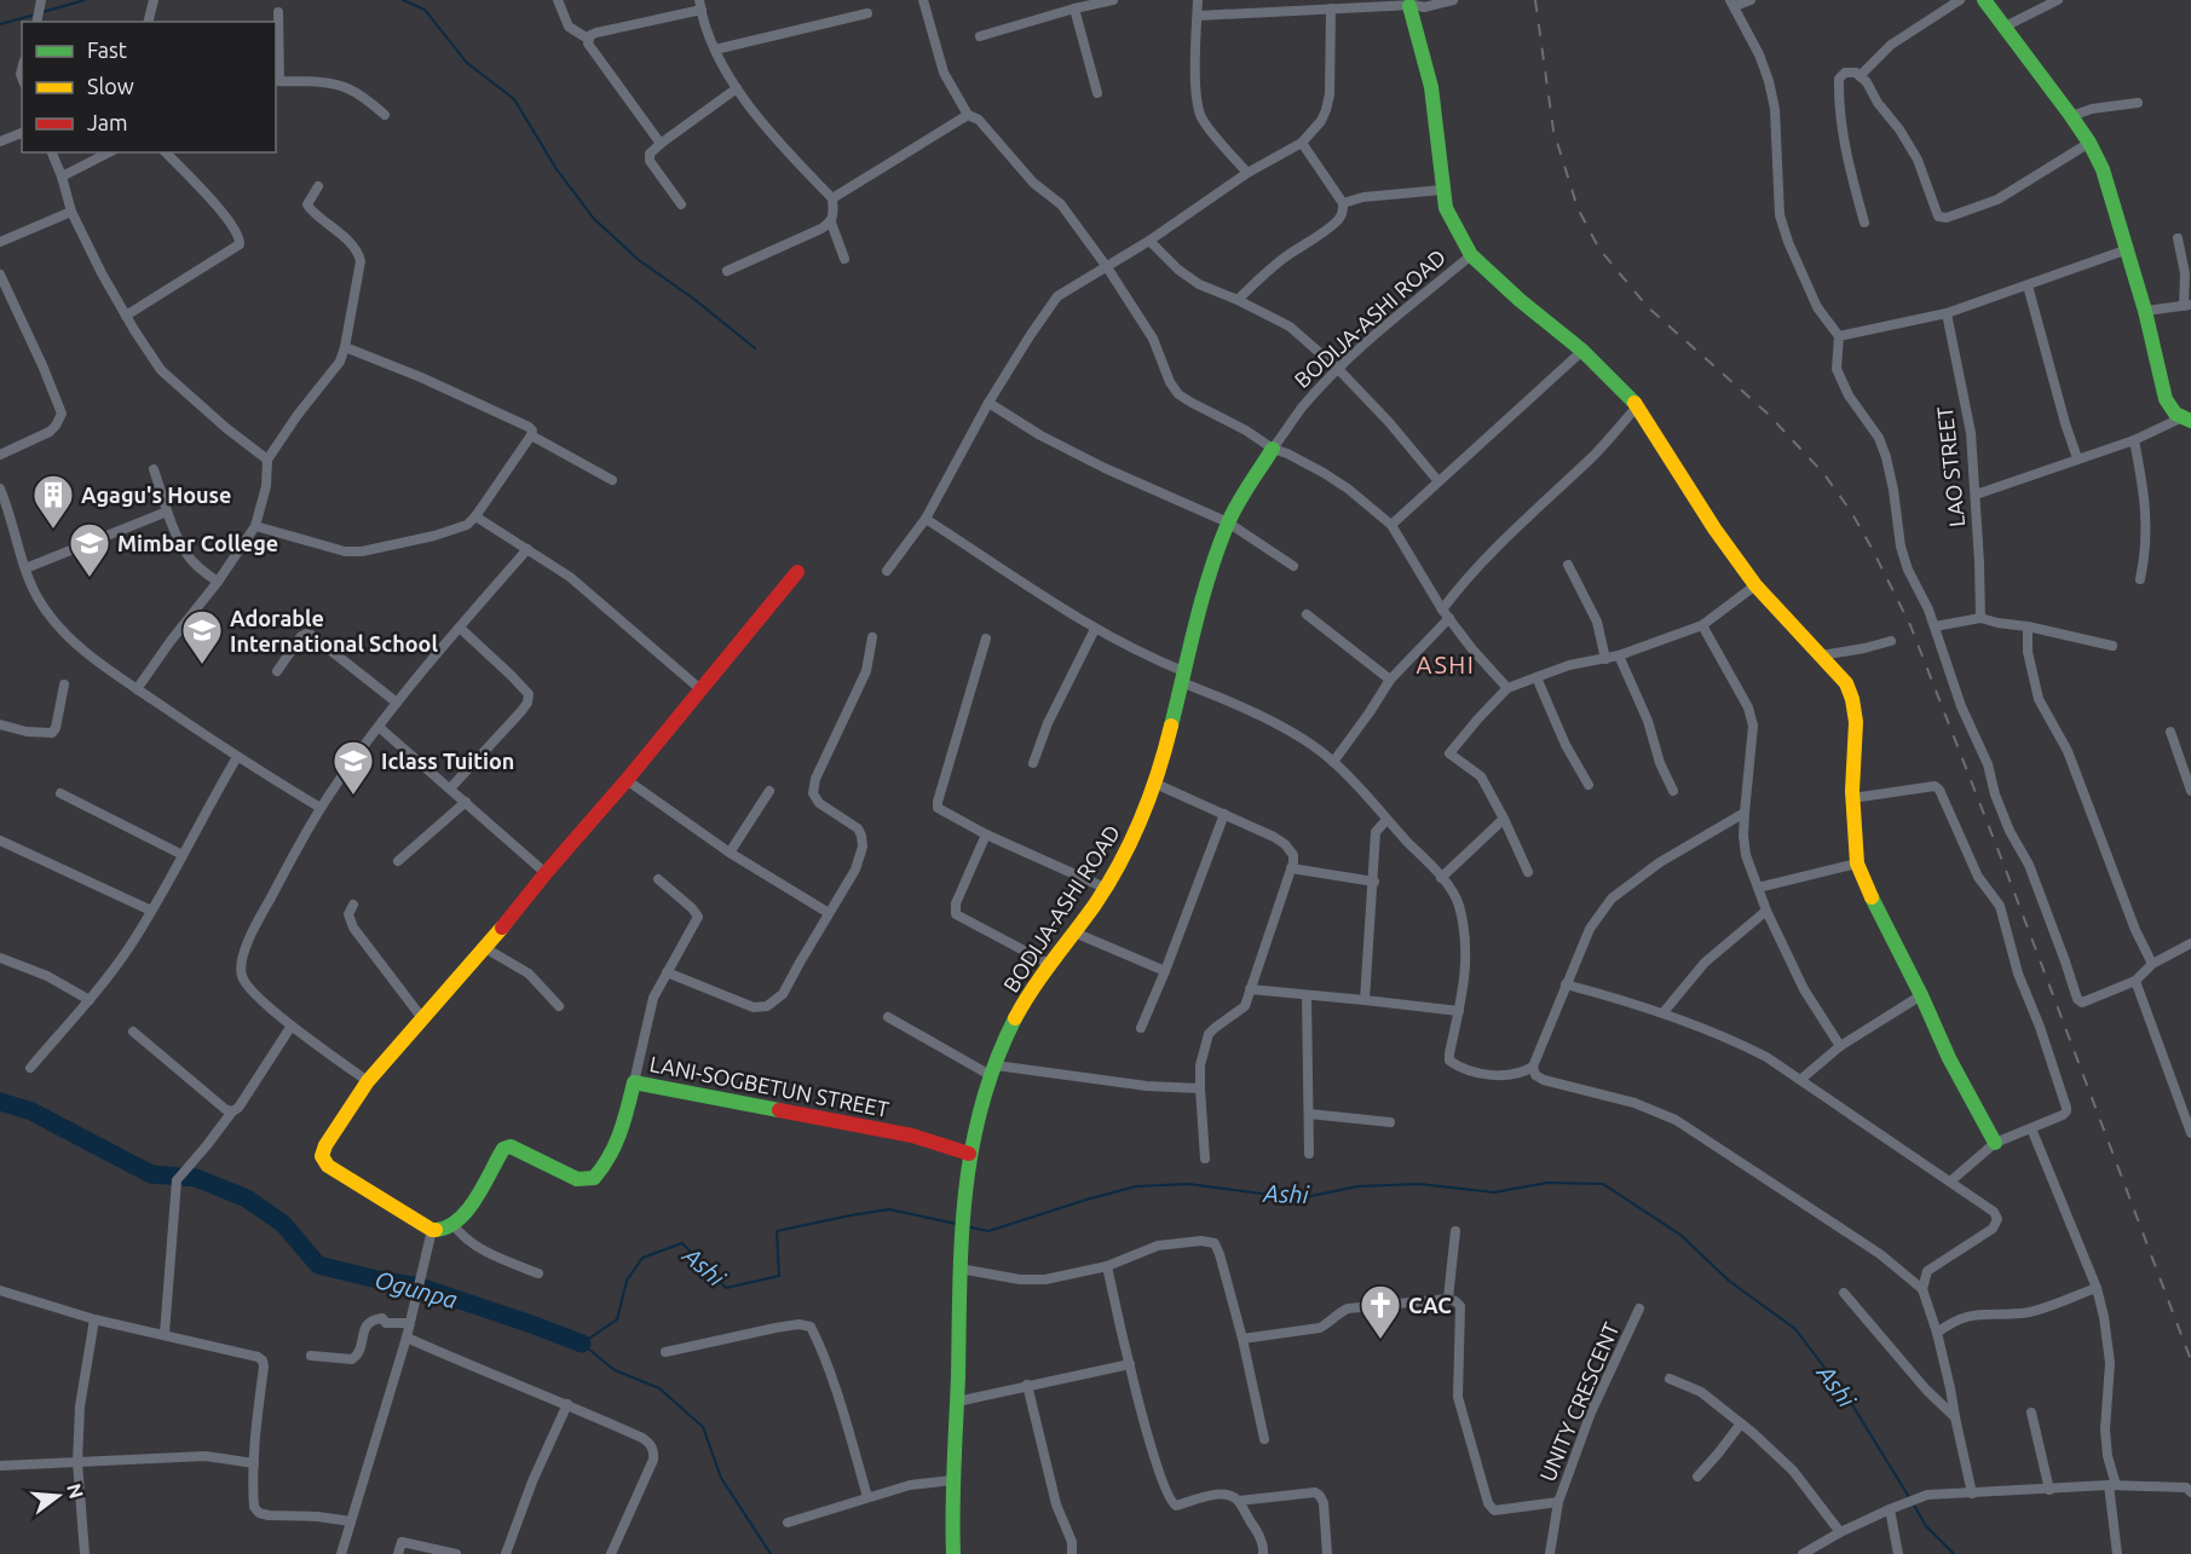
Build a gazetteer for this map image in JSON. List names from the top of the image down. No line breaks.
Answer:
{"streets":{"street":["BODIJA-ASHI ROAD","LAO STREET","LANI-SOGBETUN STREET","UNITY CRESCENT"]},"crossings":[["BODIJA-ASHI ROAD","LANI-SOGBETUN STREET"]],"districts":["ASHI"],"water":["Ashi","Ogunpa"],"places":{"building":["Agagu's House"],"school or university":["Mimbar College","Adorable International School","Iclass Tuition"],"church":["CAC"]},"legend":["Fast","Slow","Jam"],"north":"right"}
